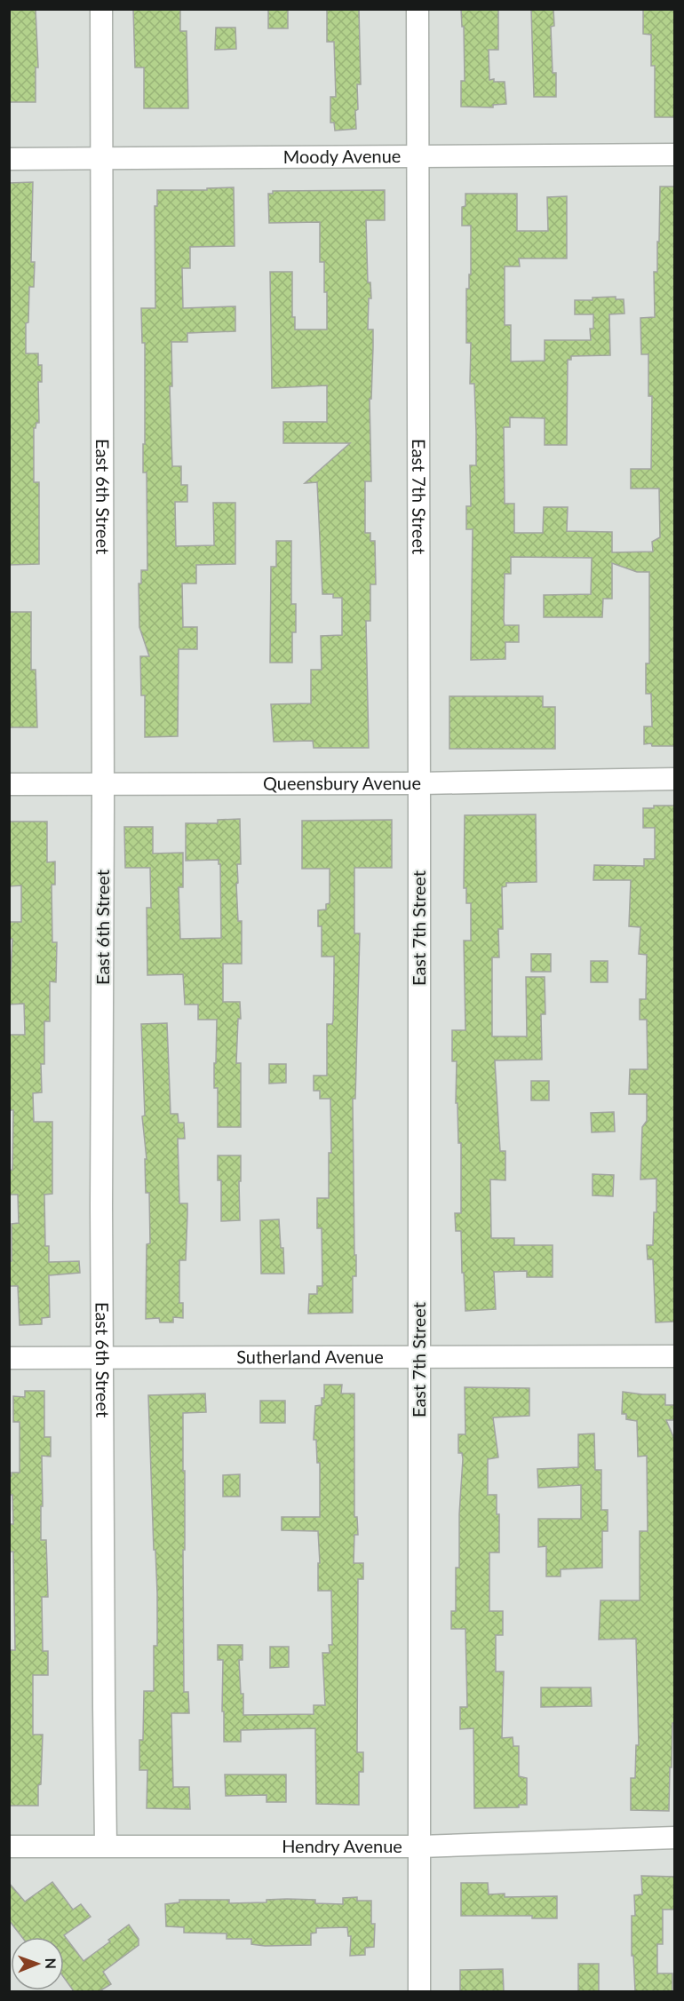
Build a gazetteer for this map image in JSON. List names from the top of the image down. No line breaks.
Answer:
{"streets":{"street":["Moody Avenue","East 6th Street","East 7th Street","Queensbury Avenue","Sutherland Avenue","Hendry Avenue"]},"crossings":[["Moody Avenue","East 6th Street"],["Moody Avenue","East 7th Street"],["East 6th Street","Queensbury Avenue"],["East 6th Street","Sutherland Avenue"],["East 6th Street","Hendry Avenue"],["East 7th Street","Queensbury Avenue"],["East 7th Street","Sutherland Avenue"],["East 7th Street","Hendry Avenue"]],"north":"right"}
